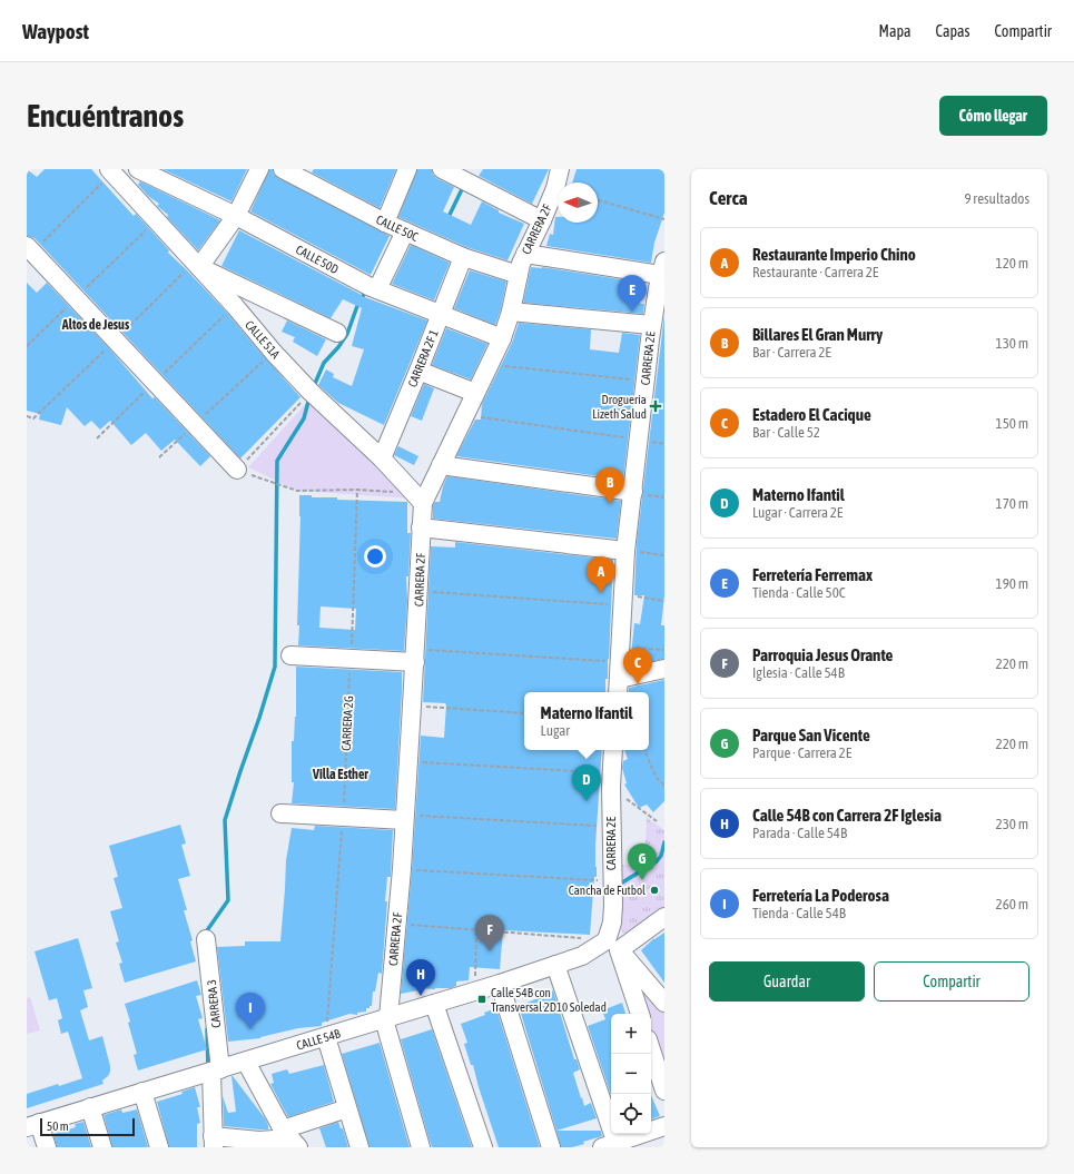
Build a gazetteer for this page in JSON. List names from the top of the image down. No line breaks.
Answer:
{"streets":{"street":["CALLE 50C","CARRERA 2F","CALLE 50D","CALLE 51A","CARRERA 2F 1","CARRERA 2E","CARRERA 3","CALLE 54B"],"path":["CARRERA 2G"]},"crossings":[["CALLE 50C","CARRERA 2F"],["CALLE 50C","CARRERA 2F 1"],["CARRERA 2F","CALLE 50D"],["CARRERA 2F","CALLE 51A"],["CARRERA 2F","CALLE 54B"],["CALLE 50D","CARRERA 2F 1"],["CALLE 51A","CARRERA 2F 1"],["CARRERA 2E","CALLE 54B"],["CARRERA 2G","CALLE 54B"],["CARRERA 3","CALLE 54B"]],"districts":["Altos de Jesus","Villa Esther"],"places":{"health":["Droguería Lizeth Salud"],"other":["Cancha de Futbol"],"transit":["Calle 54B con Transversal 2D10 Soledad"]},"scale_bar":"50 m","north":"left","page":{"header":"Waypost","nav":["Mapa","Capas","Compartir"],"buttons":["Cómo llegar",["Guardar","Compartir"]],"title":"Encuéntranos","heading":["Cerca","9 resultados"],"list":[{"mark":"A","name":"Restaurante Imperio Chino","note":"Restaurante · Carrera 2E","value":"120 m"},{"mark":"B","name":"Billares El Gran Murry","note":"Bar · Carrera 2E","value":"130 m"},{"mark":"C","name":"Estadero El Cacique","note":"Bar · Calle 52","value":"150 m"},{"mark":"D","name":"Materno Ifantil","note":"Lugar · Carrera 2E","value":"170 m"},{"mark":"E","name":"Ferretería Ferremax","note":"Tienda · Calle 50C","value":"190 m"},{"mark":"F","name":"Parroquia Jesus Orante","note":"Iglesia · Calle 54B","value":"220 m"},{"mark":"G","name":"Parque San Vicente","note":"Parque · Carrera 2E","value":"220 m"},{"mark":"H","name":"Calle 54B con Carrera 2F Iglesia","note":"Parada · Calle 54B","value":"230 m"},{"mark":"I","name":"Ferretería La Poderosa","note":"Tienda · Calle 54B","value":"260 m"}],"pins":["E","B","A","C","D","G","F","H","I"],"popup":["Materno Ifantil","Lugar"],"map_buttons":["+","−"],"scale":"50 m"}}
